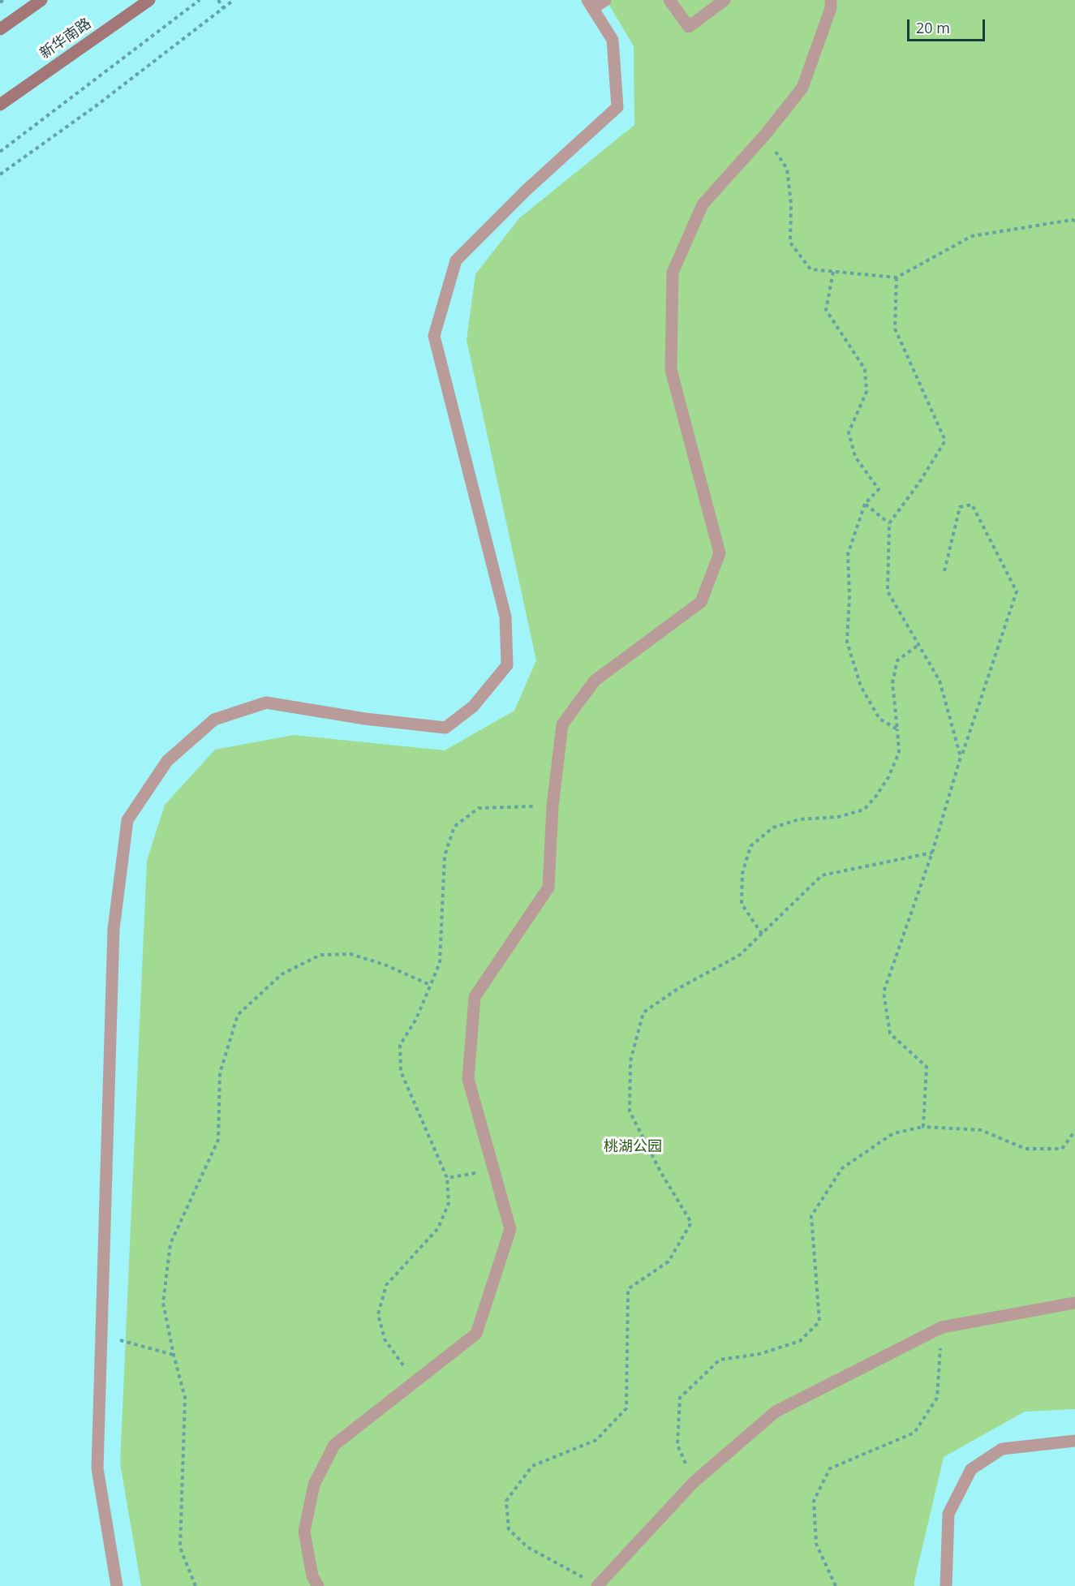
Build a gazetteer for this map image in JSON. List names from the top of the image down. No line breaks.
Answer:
{"streets":{"main road":["新华南路"]},"parks":["桃湖公园"],"scale_bar":"20 m"}
